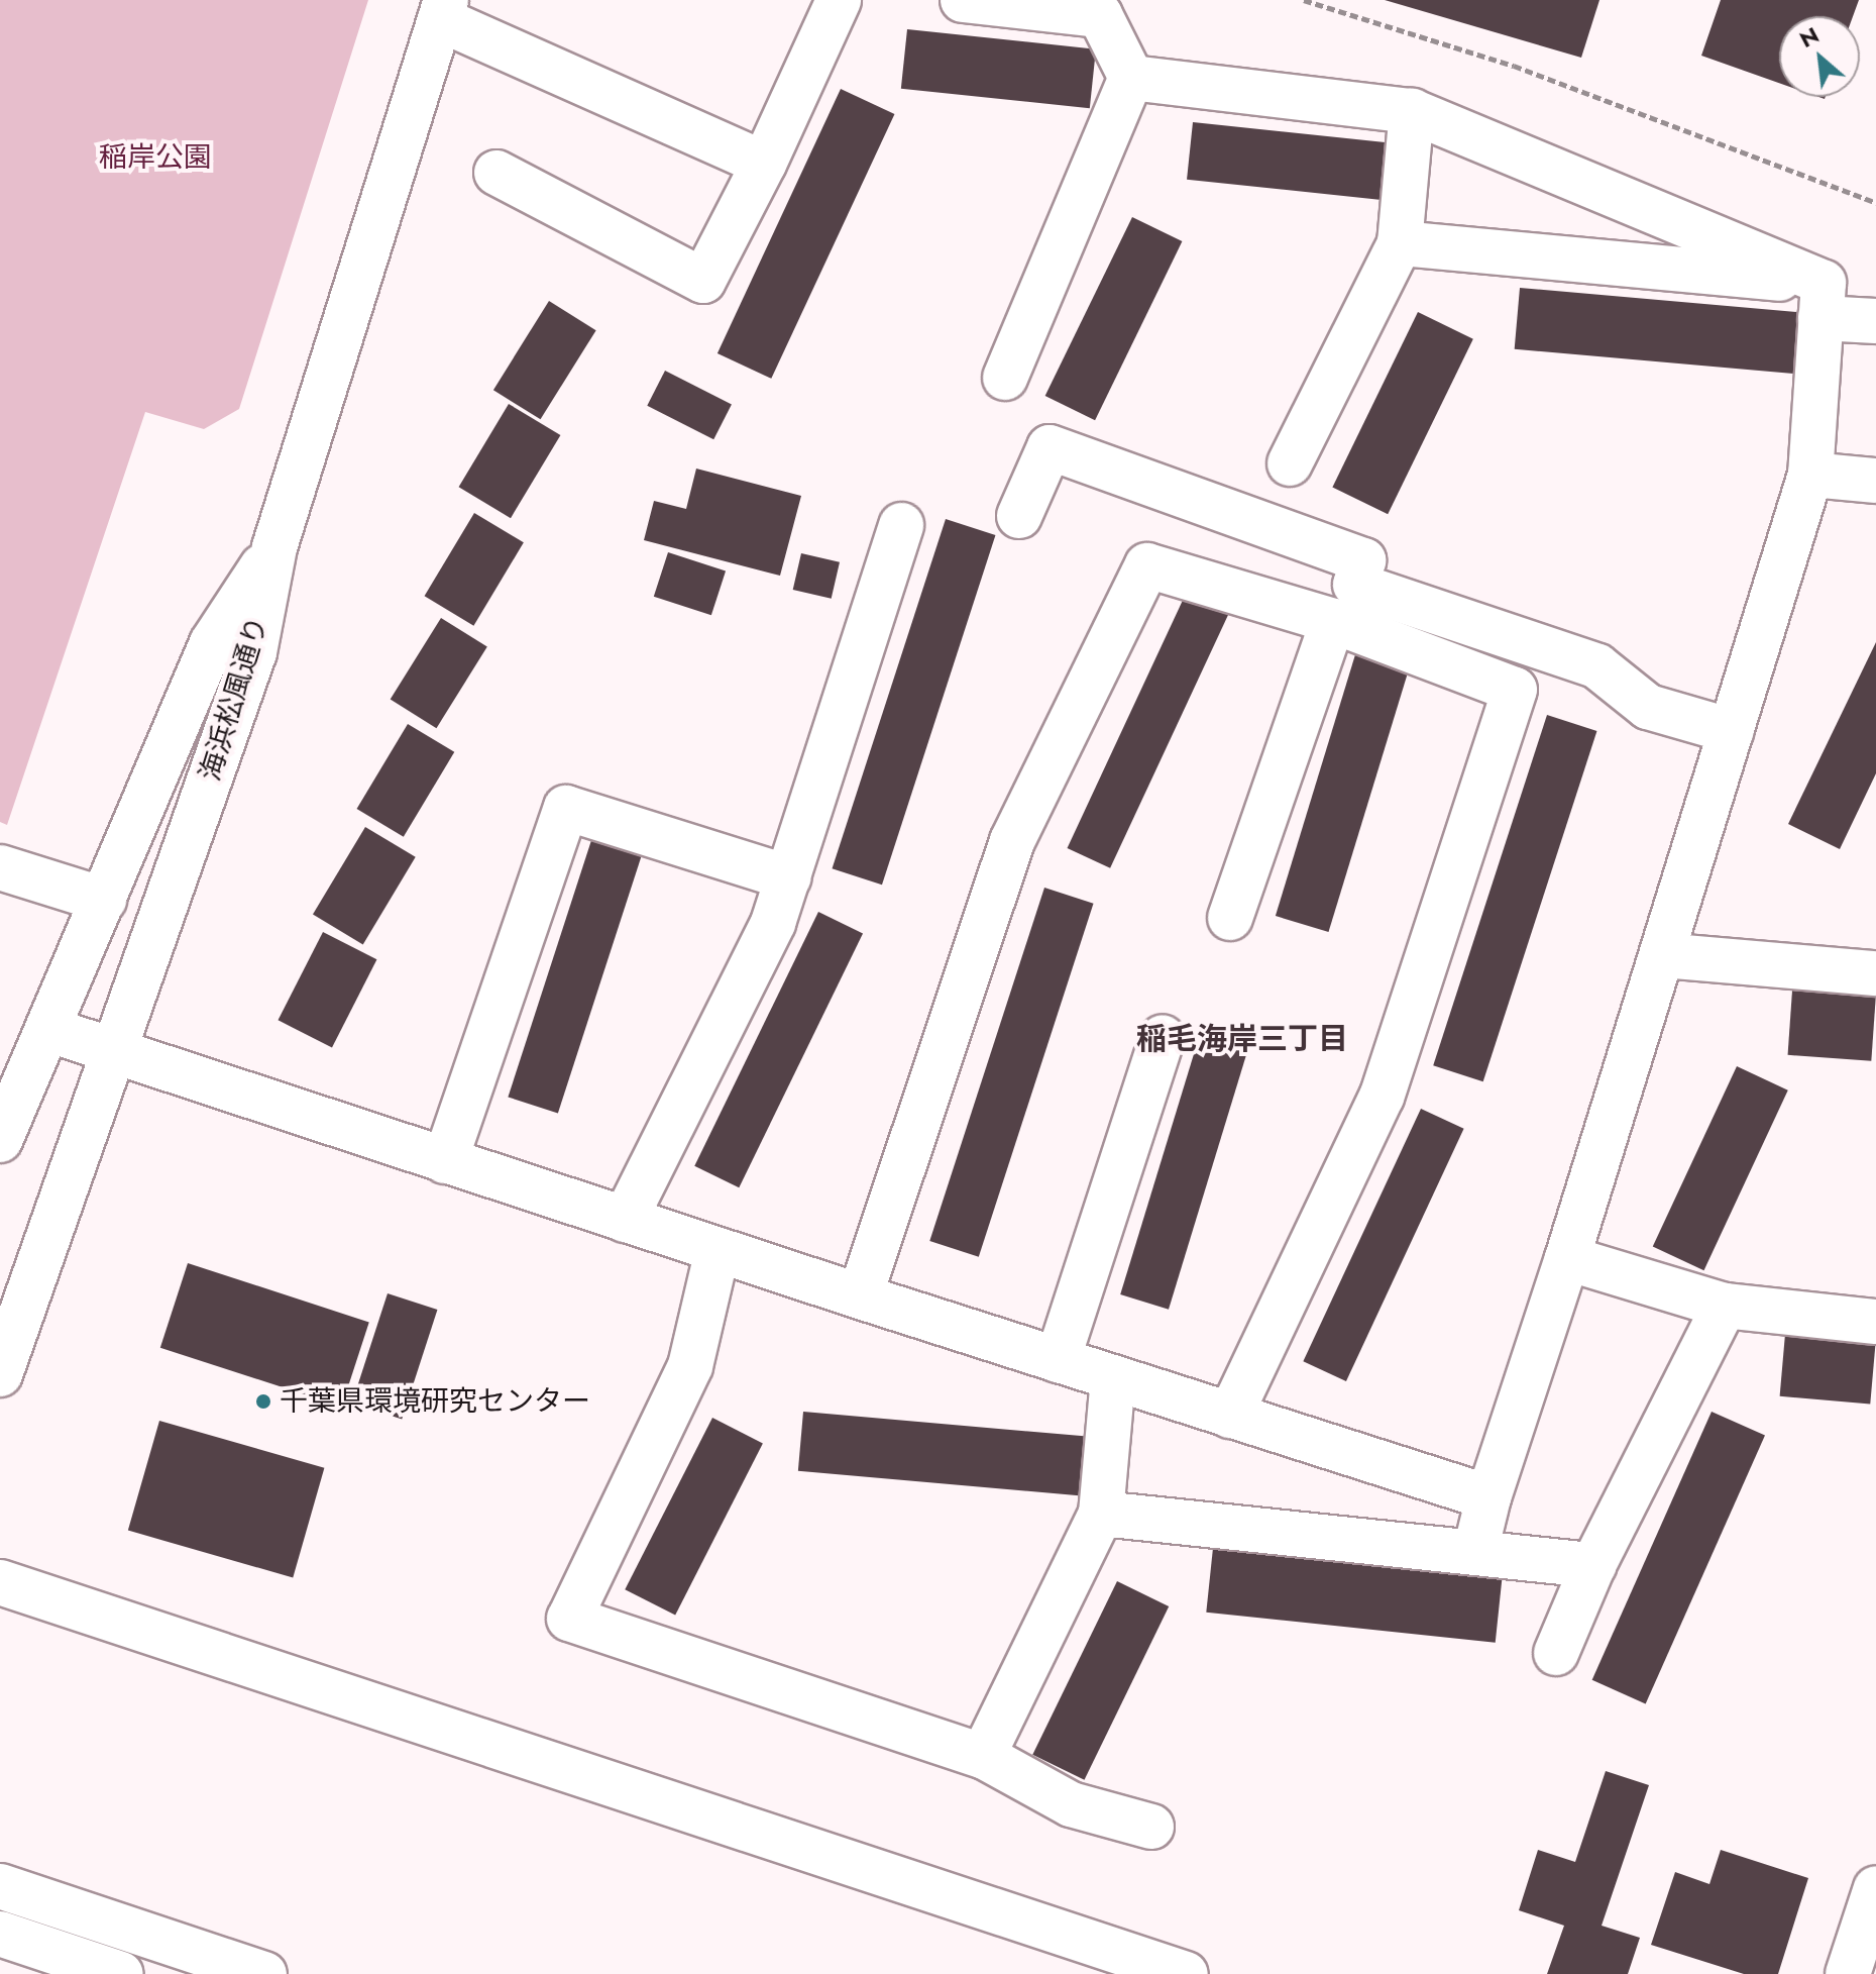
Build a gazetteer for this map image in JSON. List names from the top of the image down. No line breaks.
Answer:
{"streets":{"street":["海浜松風通り"]},"districts":["稲毛海岸三丁目"],"parks":["稲岸公園"],"places":["千葉県環境研究センター"],"north":"top left"}
